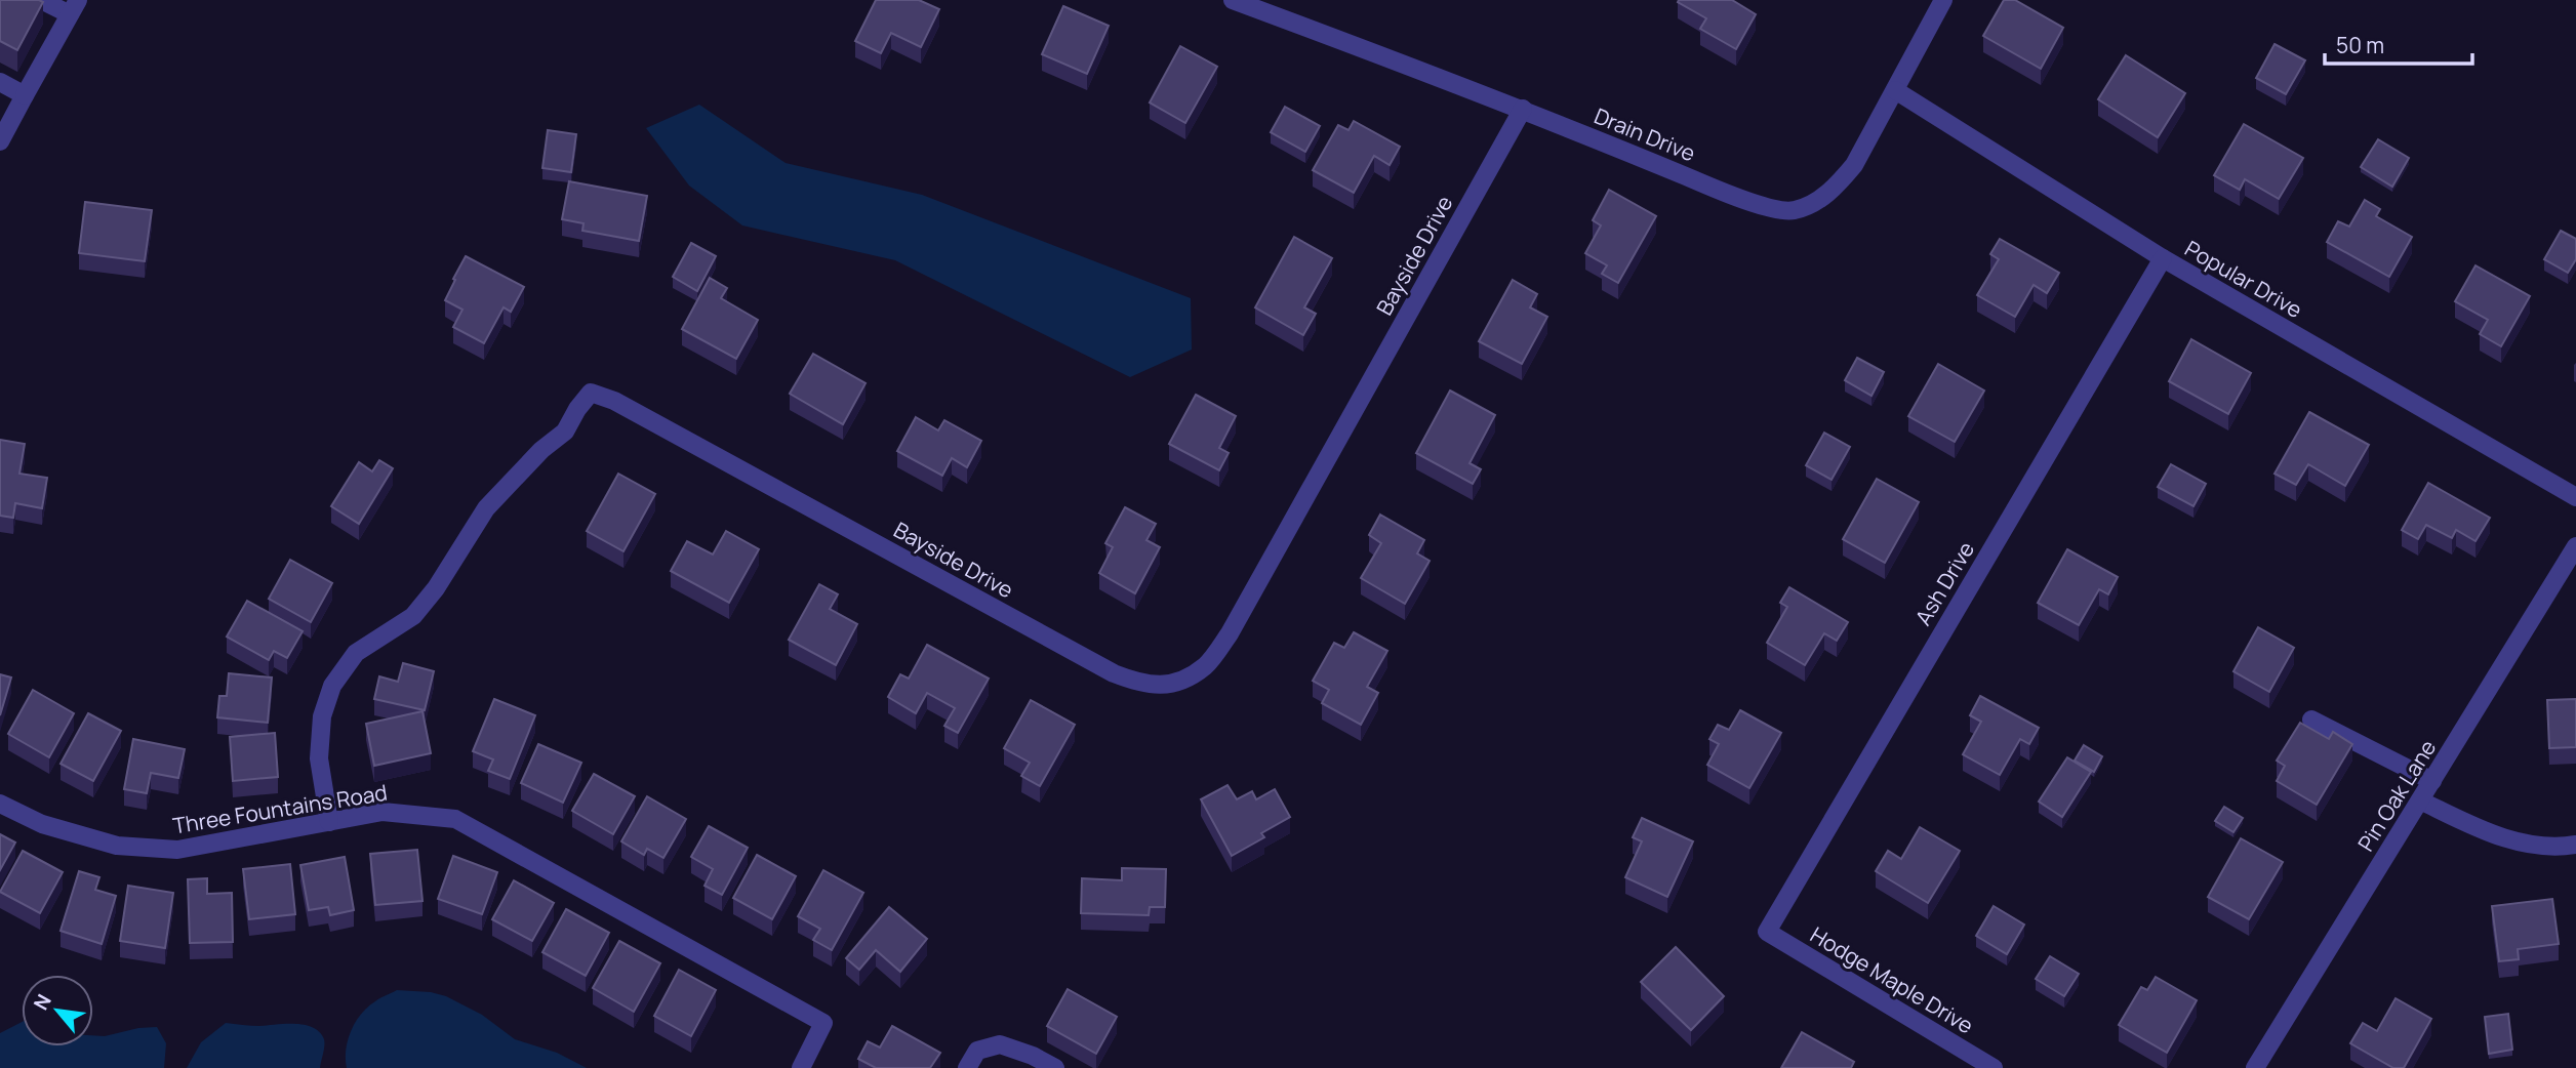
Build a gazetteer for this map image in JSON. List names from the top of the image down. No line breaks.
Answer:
{"streets":{"street":["Drain Drive","Bayside Drive","Popular Drive","Ash Drive","Pin Oak Lane","Three Fountains Road","Hodge Maple Drive"]},"crossings":[["Drain Drive","Bayside Drive"],["Drain Drive","Popular Drive"],["Bayside Drive","Three Fountains Road"],["Popular Drive","Ash Drive"],["Ash Drive","Hodge Maple Drive"]],"scale_bar":"50 m","north":"top left"}
